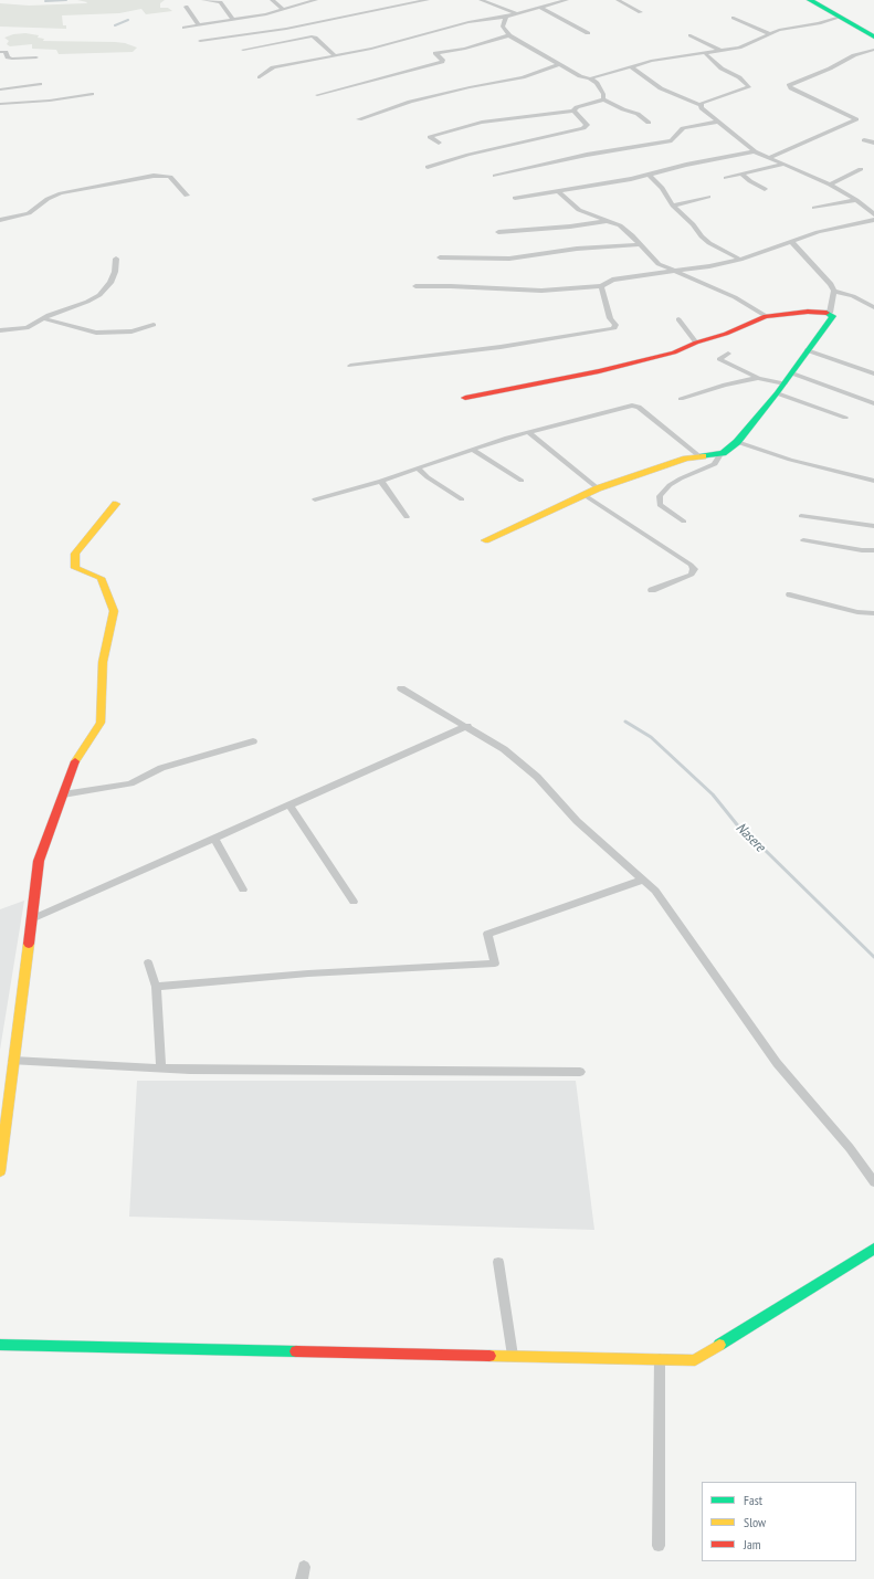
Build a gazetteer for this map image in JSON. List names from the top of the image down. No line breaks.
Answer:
{"water":["Nasere"],"legend":["Fast","Slow","Jam"]}
